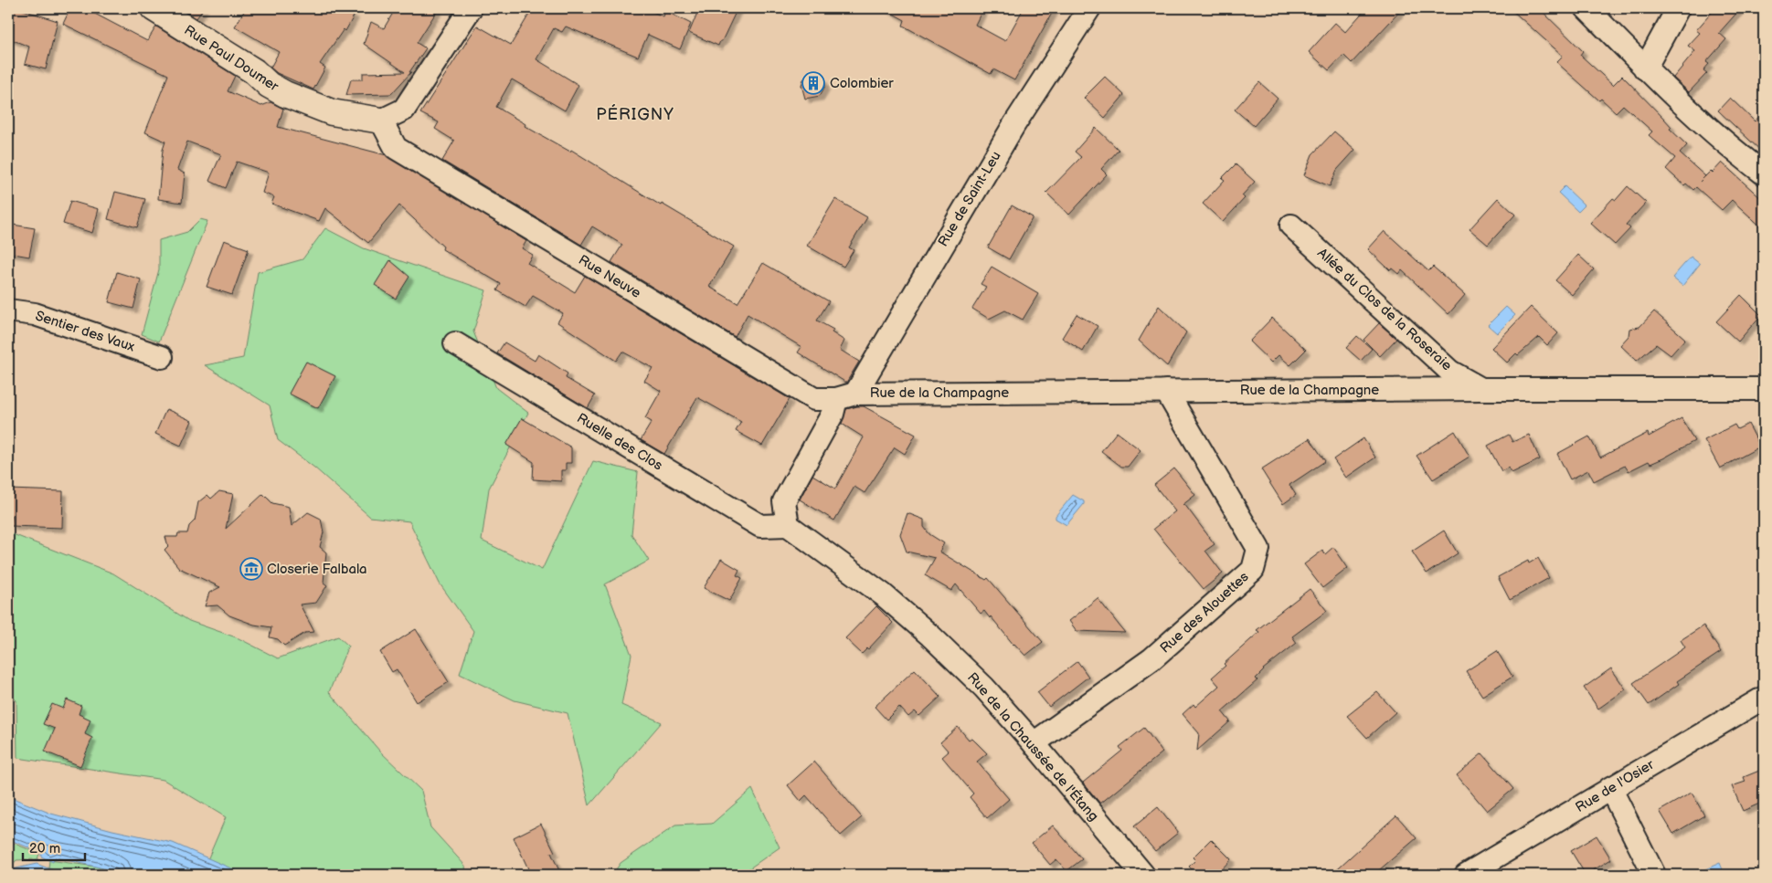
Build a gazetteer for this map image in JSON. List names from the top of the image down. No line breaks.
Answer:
{"streets":{"street":["Rue Paul Doumer","Rue de Saint-Leu","Rue Neuve","Allée du Clos de la Roseraie","Sentier des Vaux","Rue de la Champagne","Ruelle des Clos","Rue des Alouettes","Rue de la Chaussée de l'Étang","Rue de l'Osier"]},"crossings":[["Rue Paul Doumer","Rue Neuve"],["Rue de Saint-Leu","Rue Neuve"],["Rue de Saint-Leu","Rue de la Champagne"],["Rue Neuve","Rue de la Champagne"],["Allée du Clos de la Roseraie","Rue de la Champagne"],["Rue de la Champagne","Rue des Alouettes"],["Ruelle des Clos","Rue de la Chaussée de l'Étang"],["Rue des Alouettes","Rue de la Chaussée de l'Étang"]],"districts":["PÉRIGNY"],"places":{"building":["Colombier"],"museum":["Closerie Falbala"]},"scale_bar":"20 m"}
